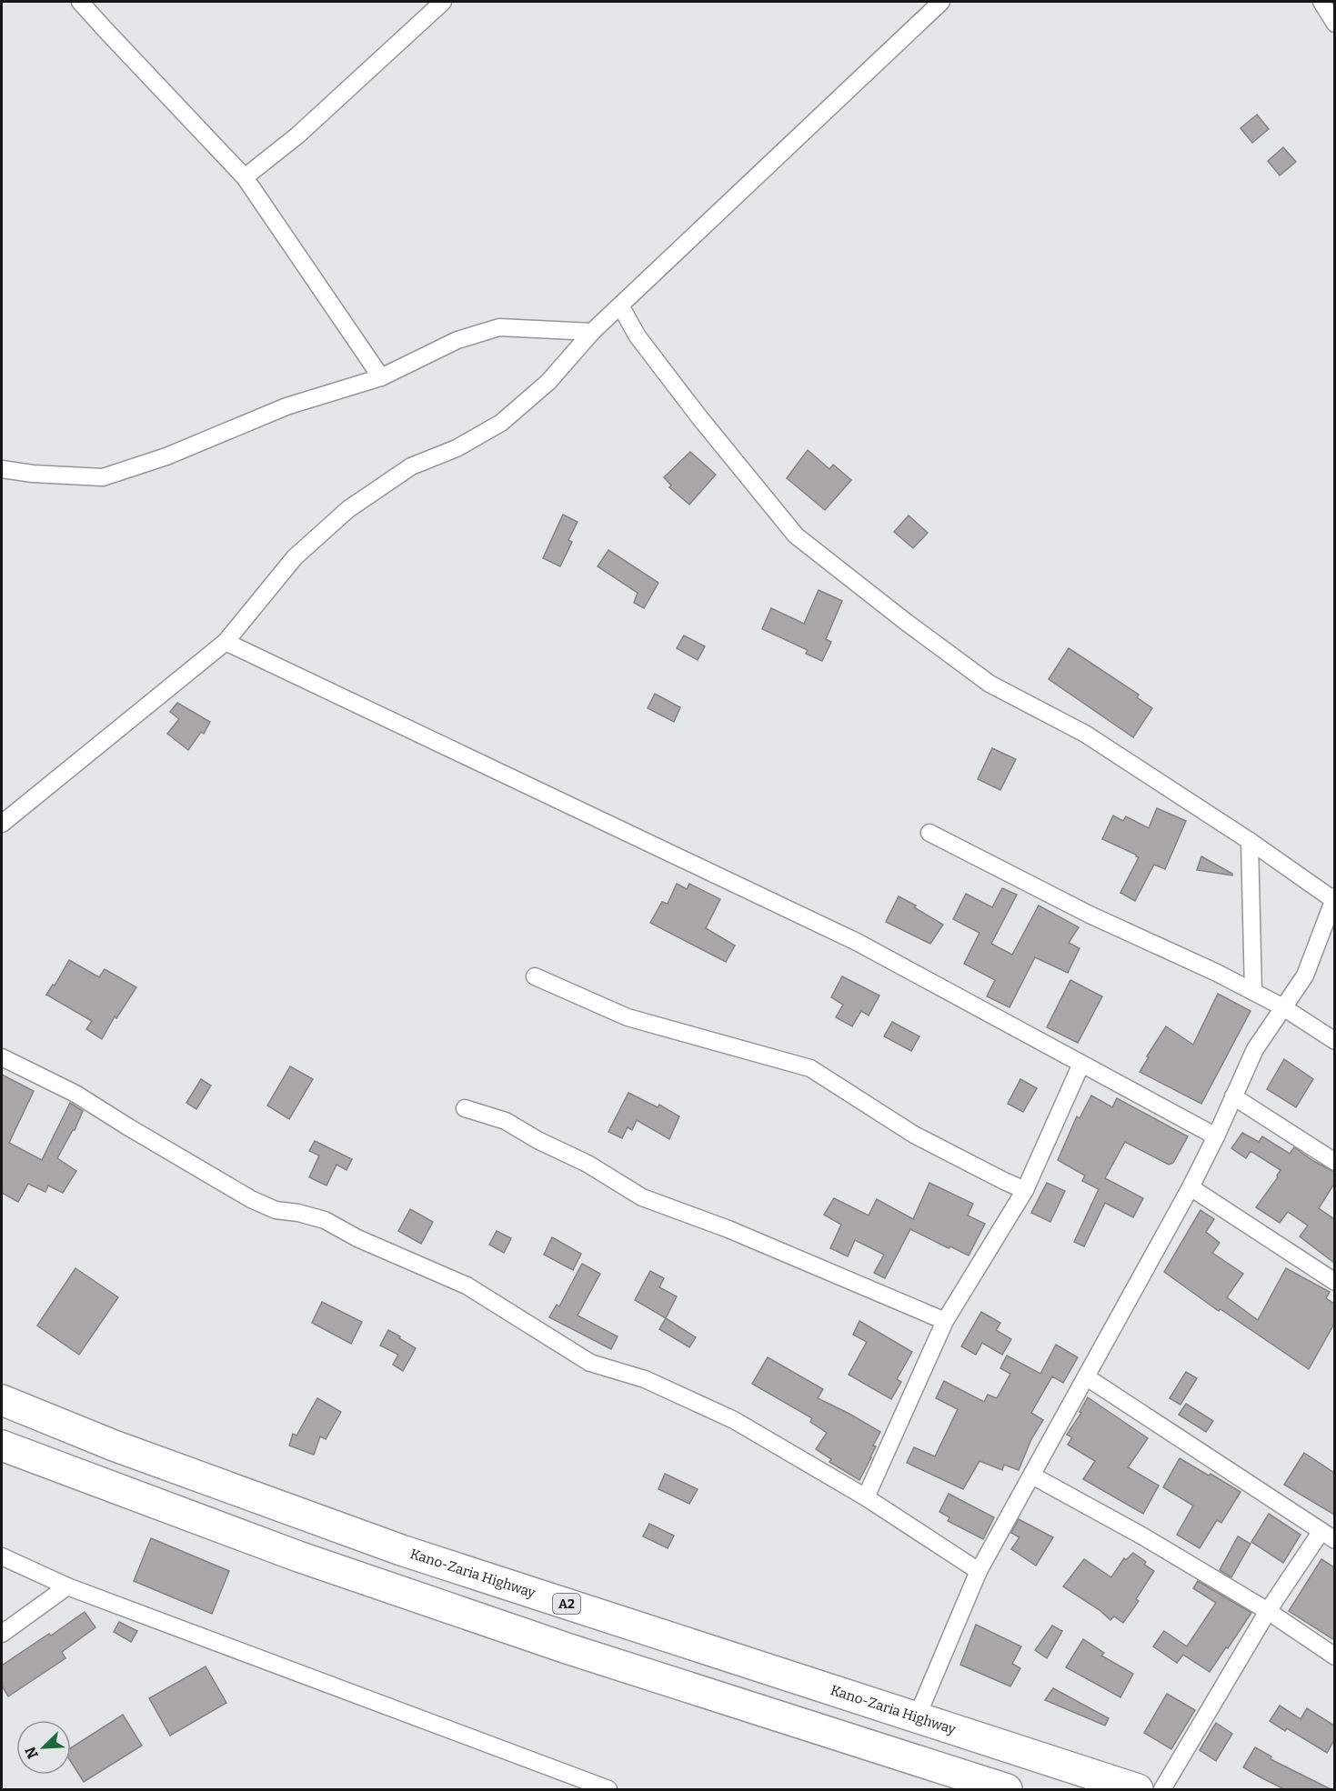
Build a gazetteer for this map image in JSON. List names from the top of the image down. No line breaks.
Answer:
{"streets":{"highway":["Kano-Zaria Highway","A2"]},"north":"bottom left"}
